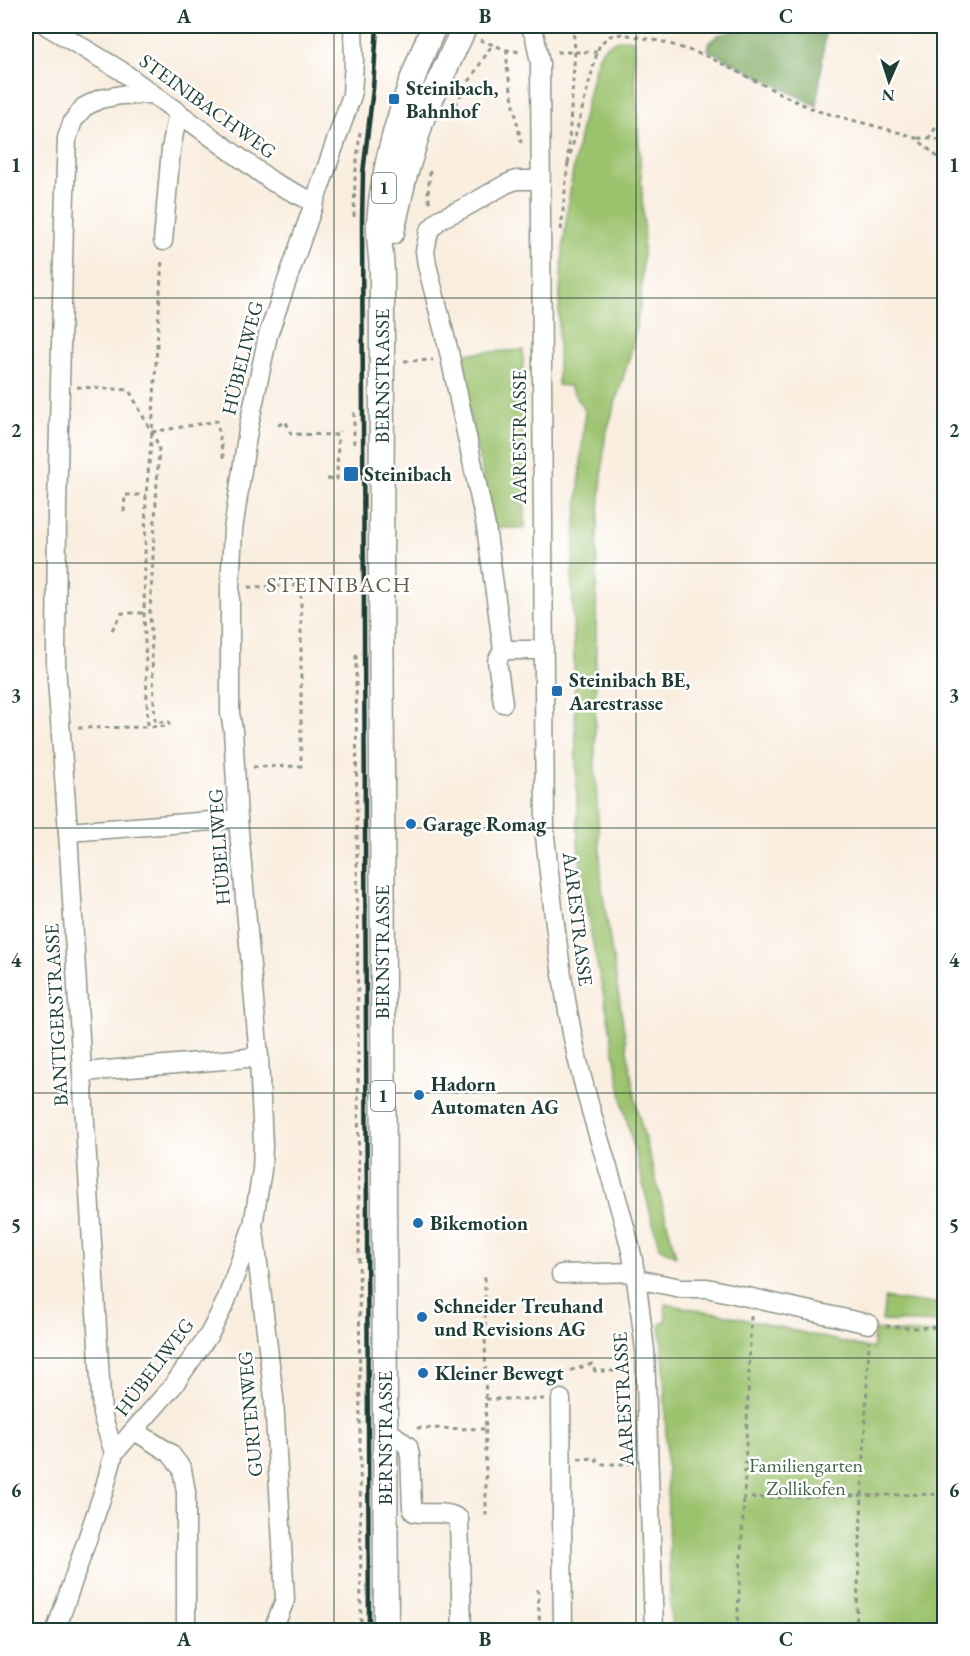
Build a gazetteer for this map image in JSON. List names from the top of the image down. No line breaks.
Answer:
{"streets":{"main road":["1","BERNSTRASSE"],"street":["STEINIBACHWEG","HÜBELIWEG","AARESTRASSE","BANTIGERSTRASSE","GURTENWEG"]},"crossings":[["STEINIBACHWEG","HÜBELIWEG"],["STEINIBACHWEG","BANTIGERSTRASSE"],["HÜBELIWEG","BANTIGERSTRASSE"],["HÜBELIWEG","GURTENWEG"]],"districts":["STEINIBACH"],"parks":["Familiengarten Zollikofen"],"places":{"transit":["Steinibach, Bahnhof","Steinibach","Steinibach BE, Aarestrasse"],"other":["Garage Romag","Hadorn Automaten AG","Bikemotion","Schneider Treuhand und Revisions AG","Kleiner Bewegt"]},"north":"bottom","grid":{"columns":["A","B","C"],"rows":["1","2","3","4","5","6"]}}
